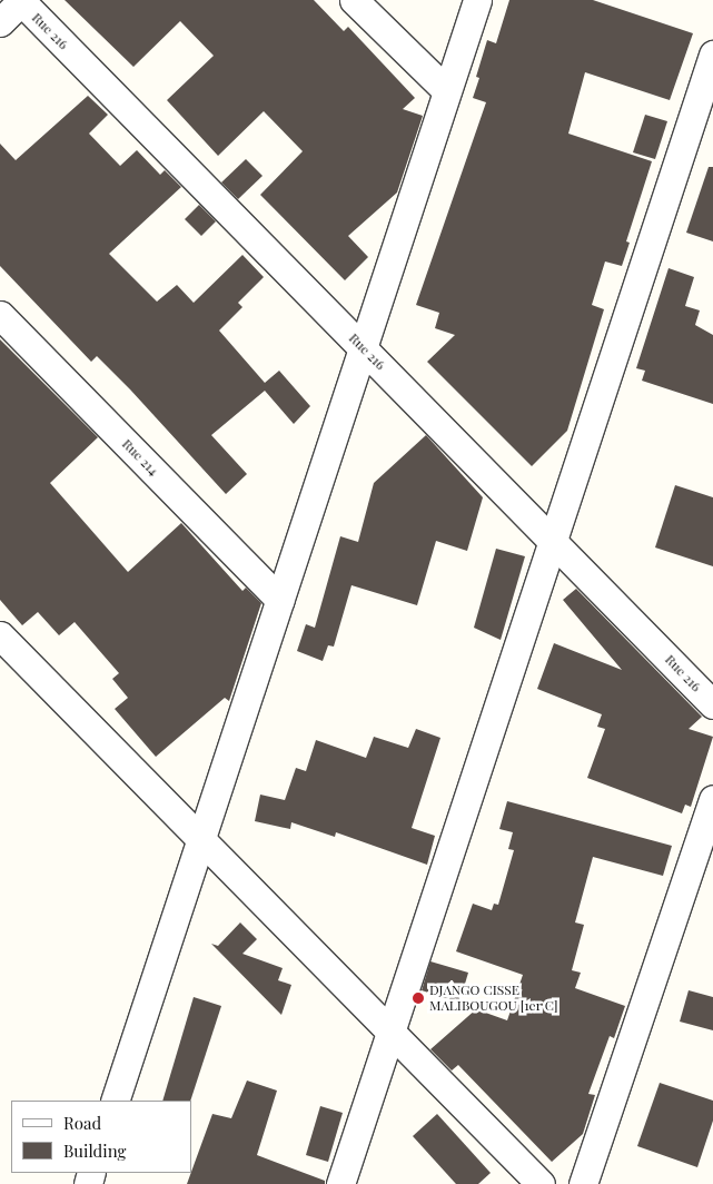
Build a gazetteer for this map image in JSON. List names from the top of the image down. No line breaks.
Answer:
{"streets":{"street":["Rue 216","Rue 214"]},"places":["DJANGO CISSE MALIBOUGOU [1er C]"],"legend":["Road","Building"]}
